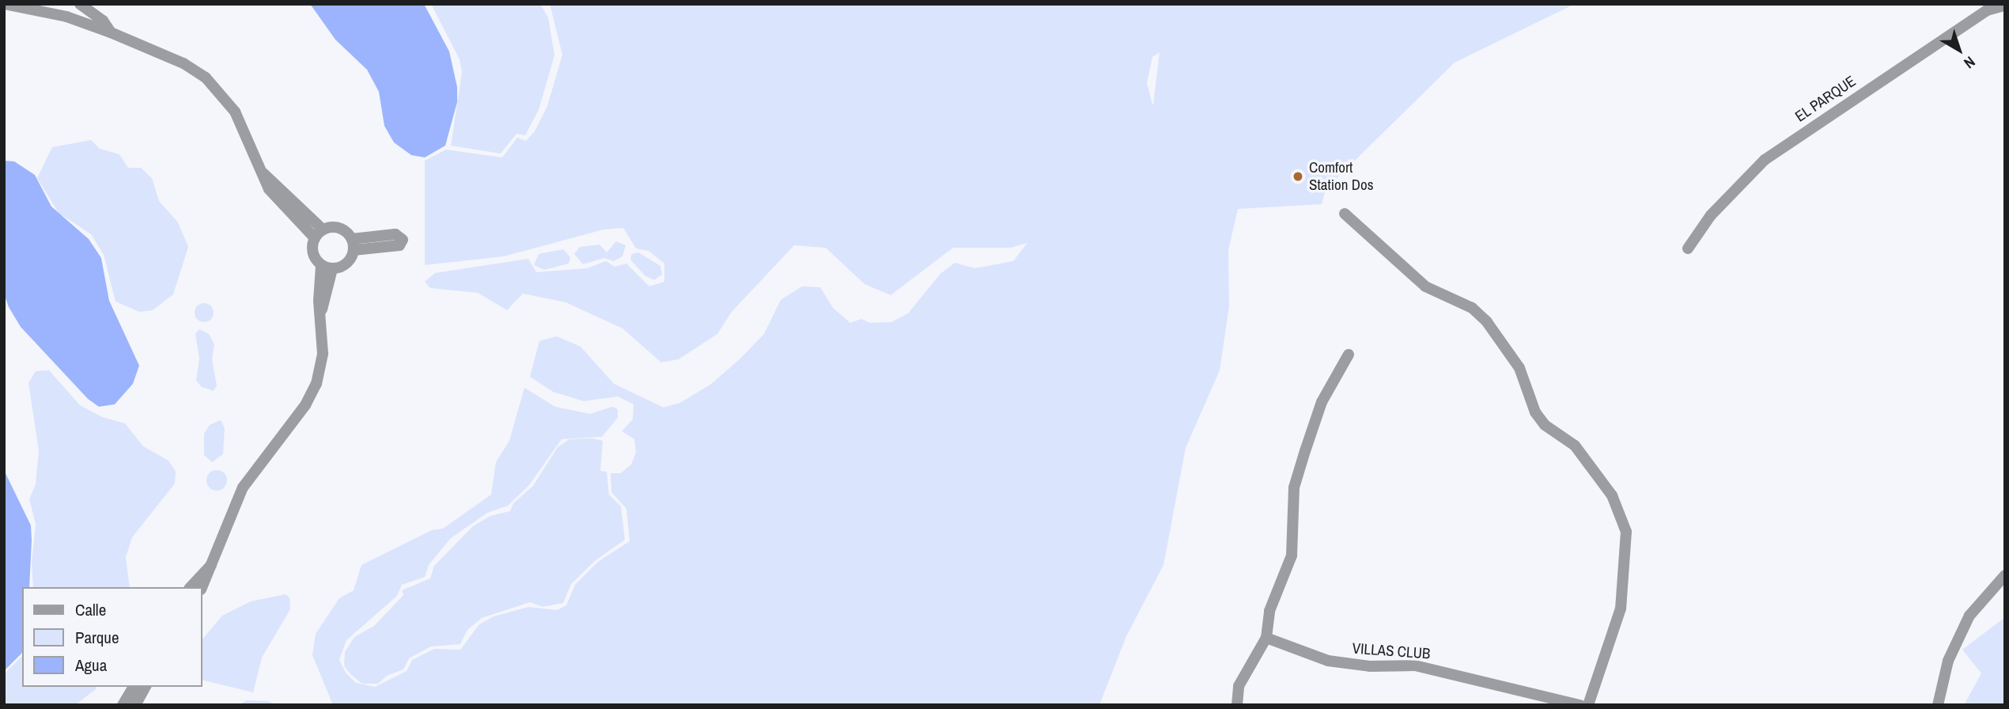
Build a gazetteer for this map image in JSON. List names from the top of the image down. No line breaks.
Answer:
{"streets":{"street":["EL PARQUE","VILLAS CLUB"]},"places":["Comfort Station Dos"],"legend":["Calle","Parque","Agua"],"north":"bottom right"}
